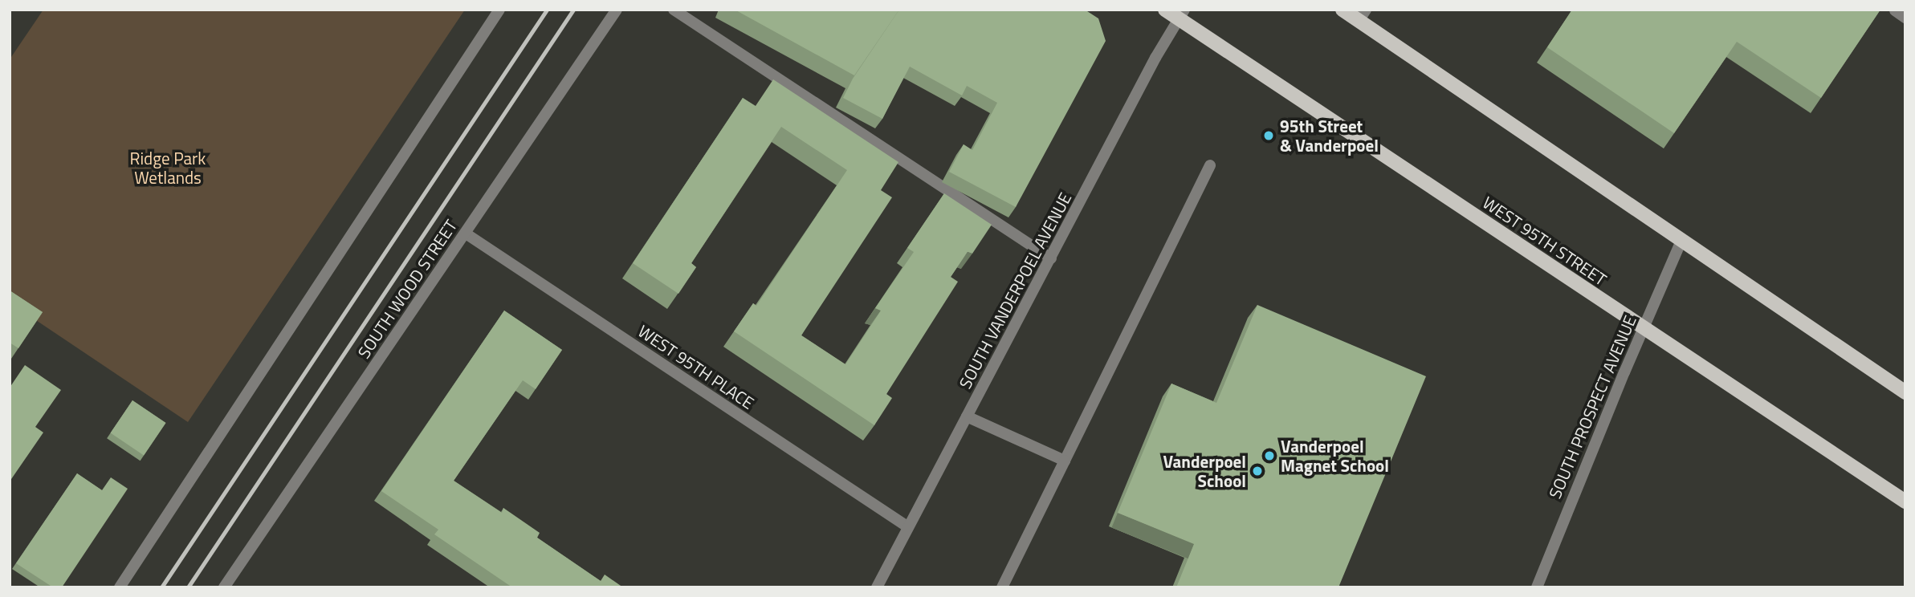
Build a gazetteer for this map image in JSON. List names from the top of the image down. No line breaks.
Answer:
{"streets":{"main road":["WEST 95TH STREET"],"street":["SOUTH WOOD STREET","SOUTH VANDERPOEL AVENUE","WEST 95TH PLACE","SOUTH PROSPECT AVENUE"]},"crossings":[["WEST 95TH STREET","SOUTH VANDERPOEL AVENUE"],["WEST 95TH STREET","SOUTH PROSPECT AVENUE"],["SOUTH WOOD STREET","WEST 95TH PLACE"],["SOUTH VANDERPOEL AVENUE","WEST 95TH PLACE"]],"parks":["Ridge Park Wetlands"],"places":["95th Street & Vanderpoel","Vanderpoel Magnet School","Vanderpoel School"]}
